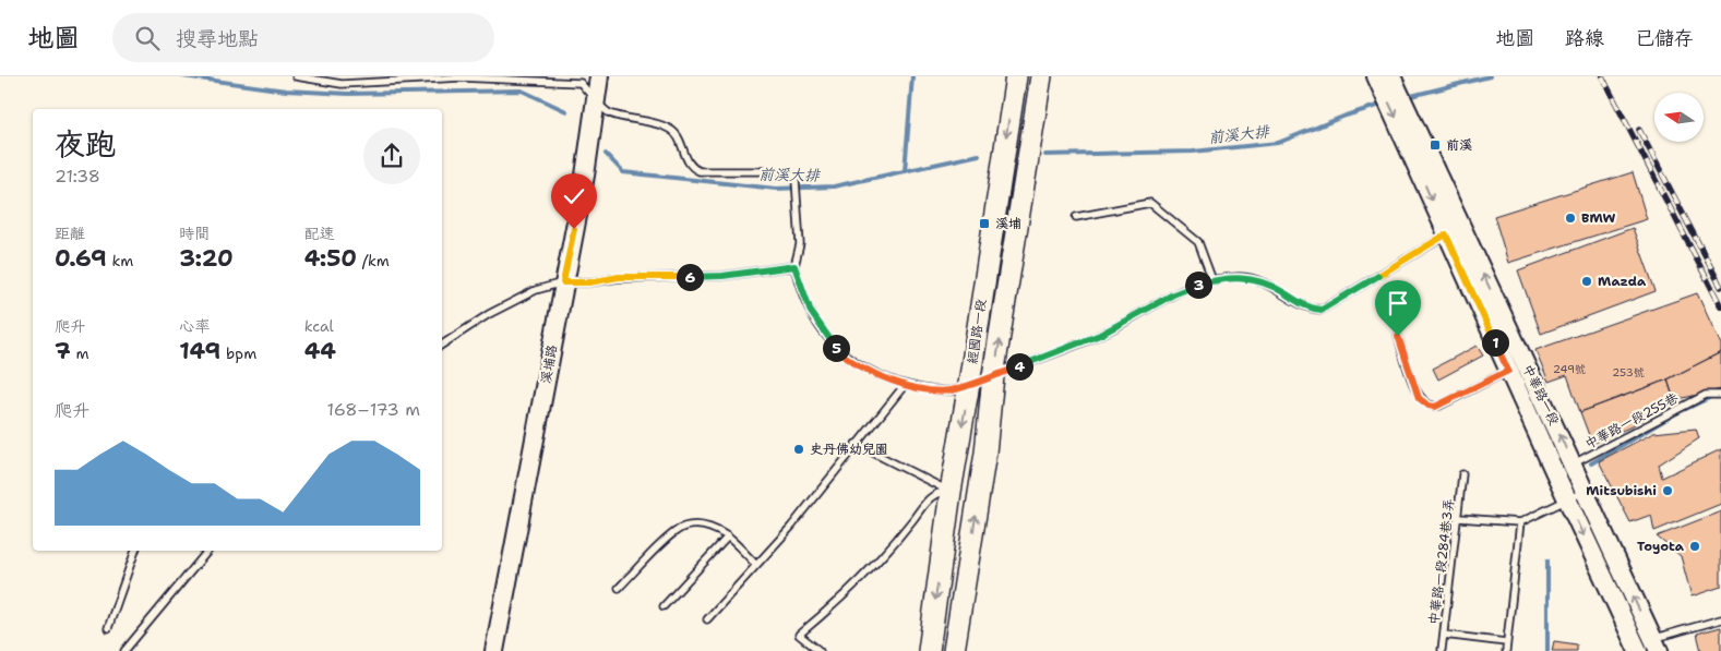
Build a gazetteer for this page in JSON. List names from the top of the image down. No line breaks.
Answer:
{"streets":{"main road":["經國路一段"],"street":["溪埔路","中華路一段"],"lane":["中華路一段255巷","中華路一段284巷3弄"]},"crossings":[["中華路一段","中華路一段255巷"]],"water":["前溪大排"],"places":{"transit":["前溪","溪埔"],"other":["BMW","Mazda","史丹佛幼兒園","Mitsubishi","Toyota"]},"house_numbers":["249號","253號"],"north":"left","page":{"header":"地圖","search":"搜尋地點","nav":["地圖","路線","已儲存"],"heading":["夜跑","21:38"],"stats":[["距離","0.69 km"],["時間","3:20"],["配速","4:50 /km"],["爬升","7 m"],["心率","149 bpm"],["kcal","44"]],"pins":["6","3","1","5","4"],"chart":["爬升","168–173 m"]}}
